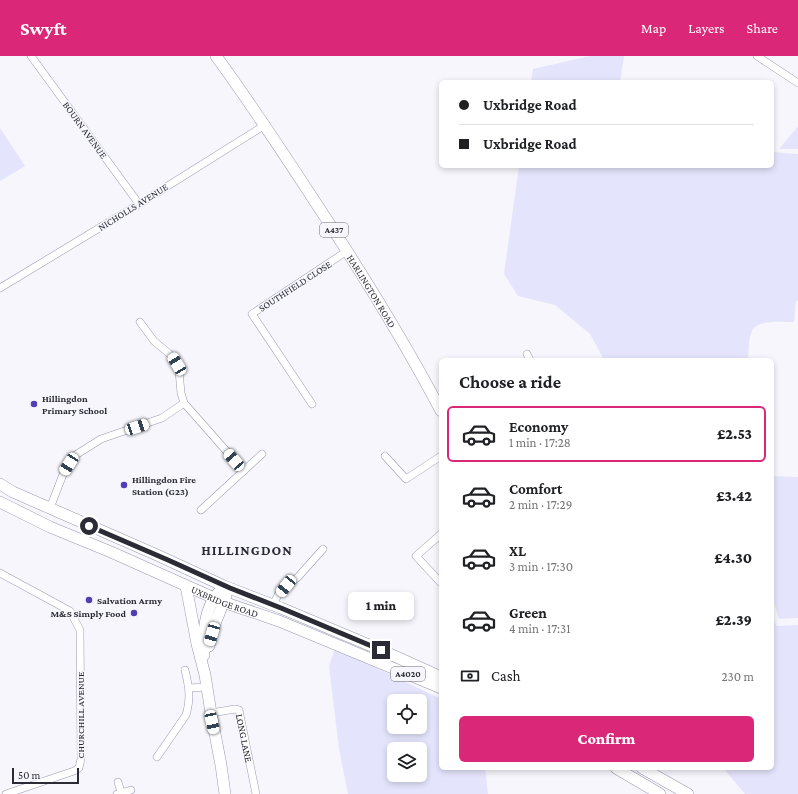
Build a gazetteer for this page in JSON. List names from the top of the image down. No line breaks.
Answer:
{"streets":{"main road":["A437","HARLINGTON ROAD","UXBRIDGE ROAD","A4020"],"street":["BOURN AVENUE","NICHOLLS AVENUE","SOUTHFIELD CLOSE","CHURCHILL AVENUE","LONG LANE"]},"crossings":[["BOURN AVENUE","NICHOLLS AVENUE"],["NICHOLLS AVENUE","HARLINGTON ROAD"],["SOUTHFIELD CLOSE","HARLINGTON ROAD"]],"districts":["HILLINGDON"],"places":["Hillingdon Primary School","Hillingdon Fire Station (G23)","Salvation Army","M&S Simply Food"],"scale_bar":"50 m","page":{"header":"Swyft","nav":["Map","Layers","Share"],"banner":["Uxbridge Road","Uxbridge Road"],"heading":"Choose a ride","list":[{"name":"Economy","note":"1 min · 17:28","value":"£2.53"},{"name":"Comfort","note":"2 min · 17:29","value":"£3.42"},{"name":"XL","note":"3 min · 17:30","value":"£4.30"},{"name":"Green","note":"4 min · 17:31","value":"£2.39"}],"bubble":"1 min","pay":["Cash","230 m"],"buttons":"Confirm","scale":"50 m"}}
